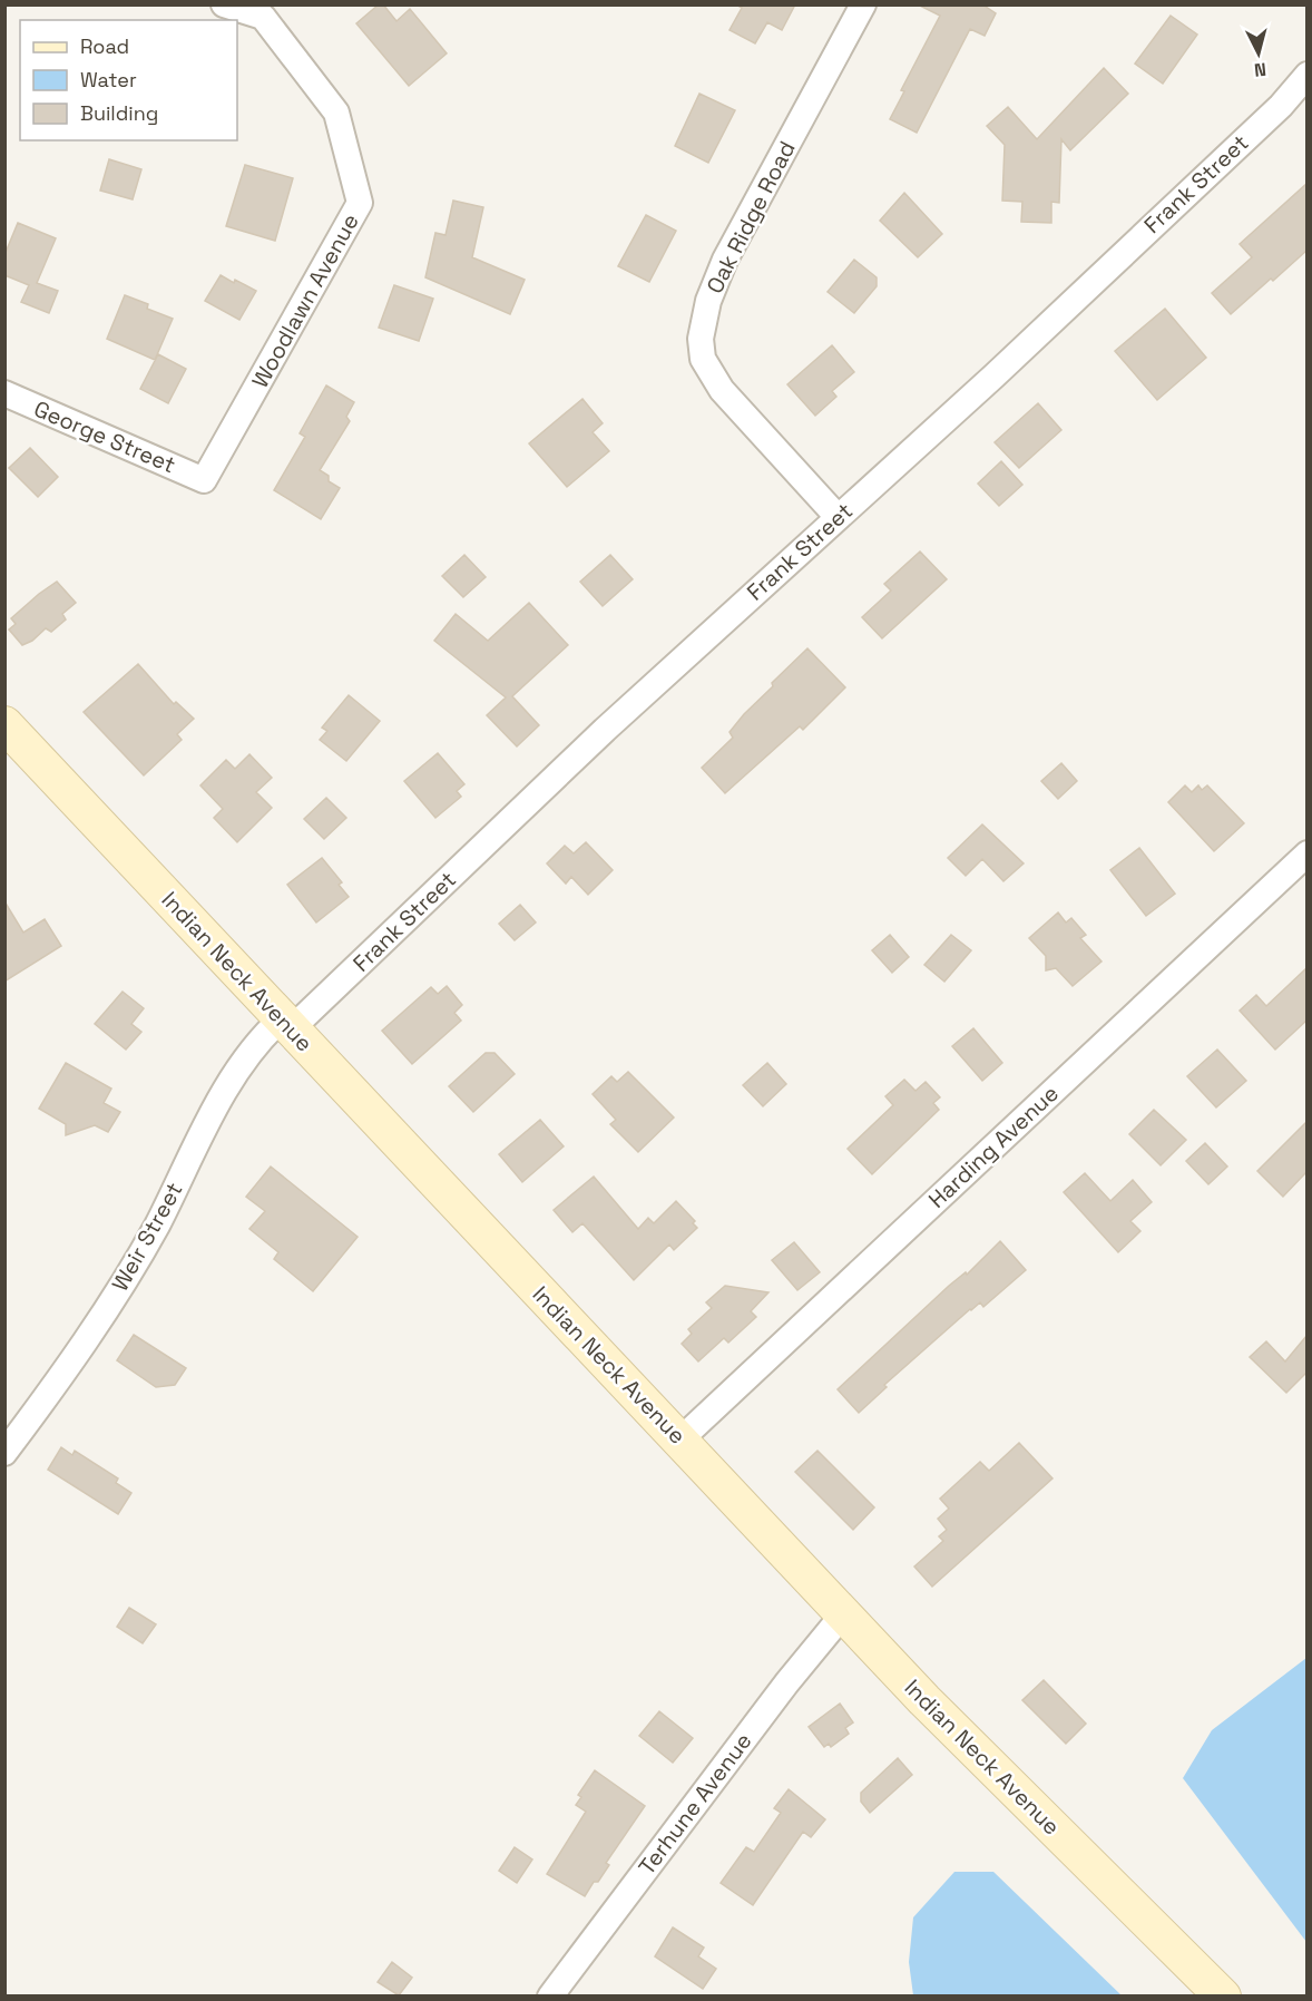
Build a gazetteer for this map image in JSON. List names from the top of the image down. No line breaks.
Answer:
{"streets":{"street":["Frank Street","Oak Ridge Road","Woodlawn Avenue","George Street","Indian Neck Avenue","Harding Avenue","Weir Street","Terhune Avenue"]},"crossings":[["Frank Street","Oak Ridge Road"],["Frank Street","Indian Neck Avenue"],["Frank Street","Weir Street"],["Woodlawn Avenue","George Street"],["Indian Neck Avenue","Harding Avenue"],["Indian Neck Avenue","Weir Street"],["Indian Neck Avenue","Terhune Avenue"]],"legend":["Road","Water","Building"],"north":"bottom"}
